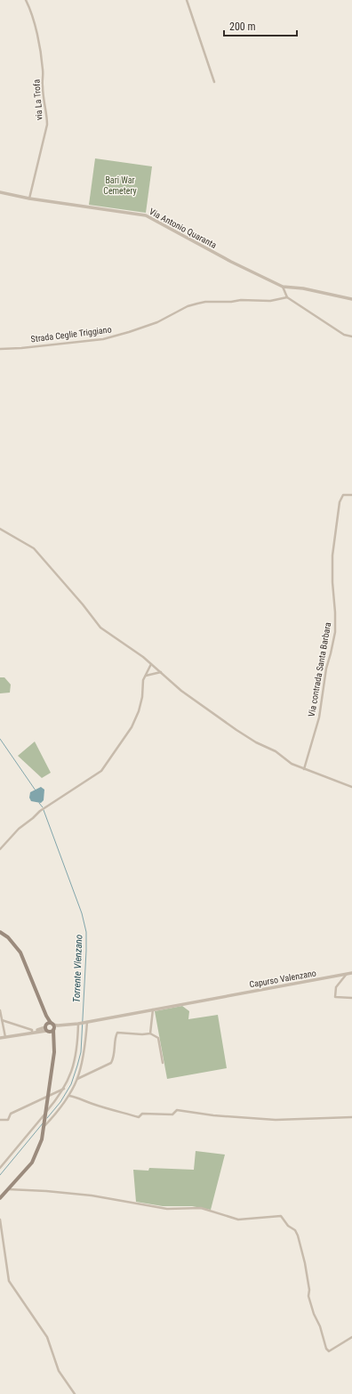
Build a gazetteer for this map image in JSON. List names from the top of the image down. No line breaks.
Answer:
{"streets":{"street":["via La Trofa","Via Antonio Quaranta","Strada Ceglie Triggiano","Via contrada Santa Barbara","Capurso Valenzano"]},"crossings":[["via La Trofa","Via Antonio Quaranta"]],"water":["Torrente Vlenzano"],"parks":["Bari War Cemetery"],"scale_bar":"200 m"}
